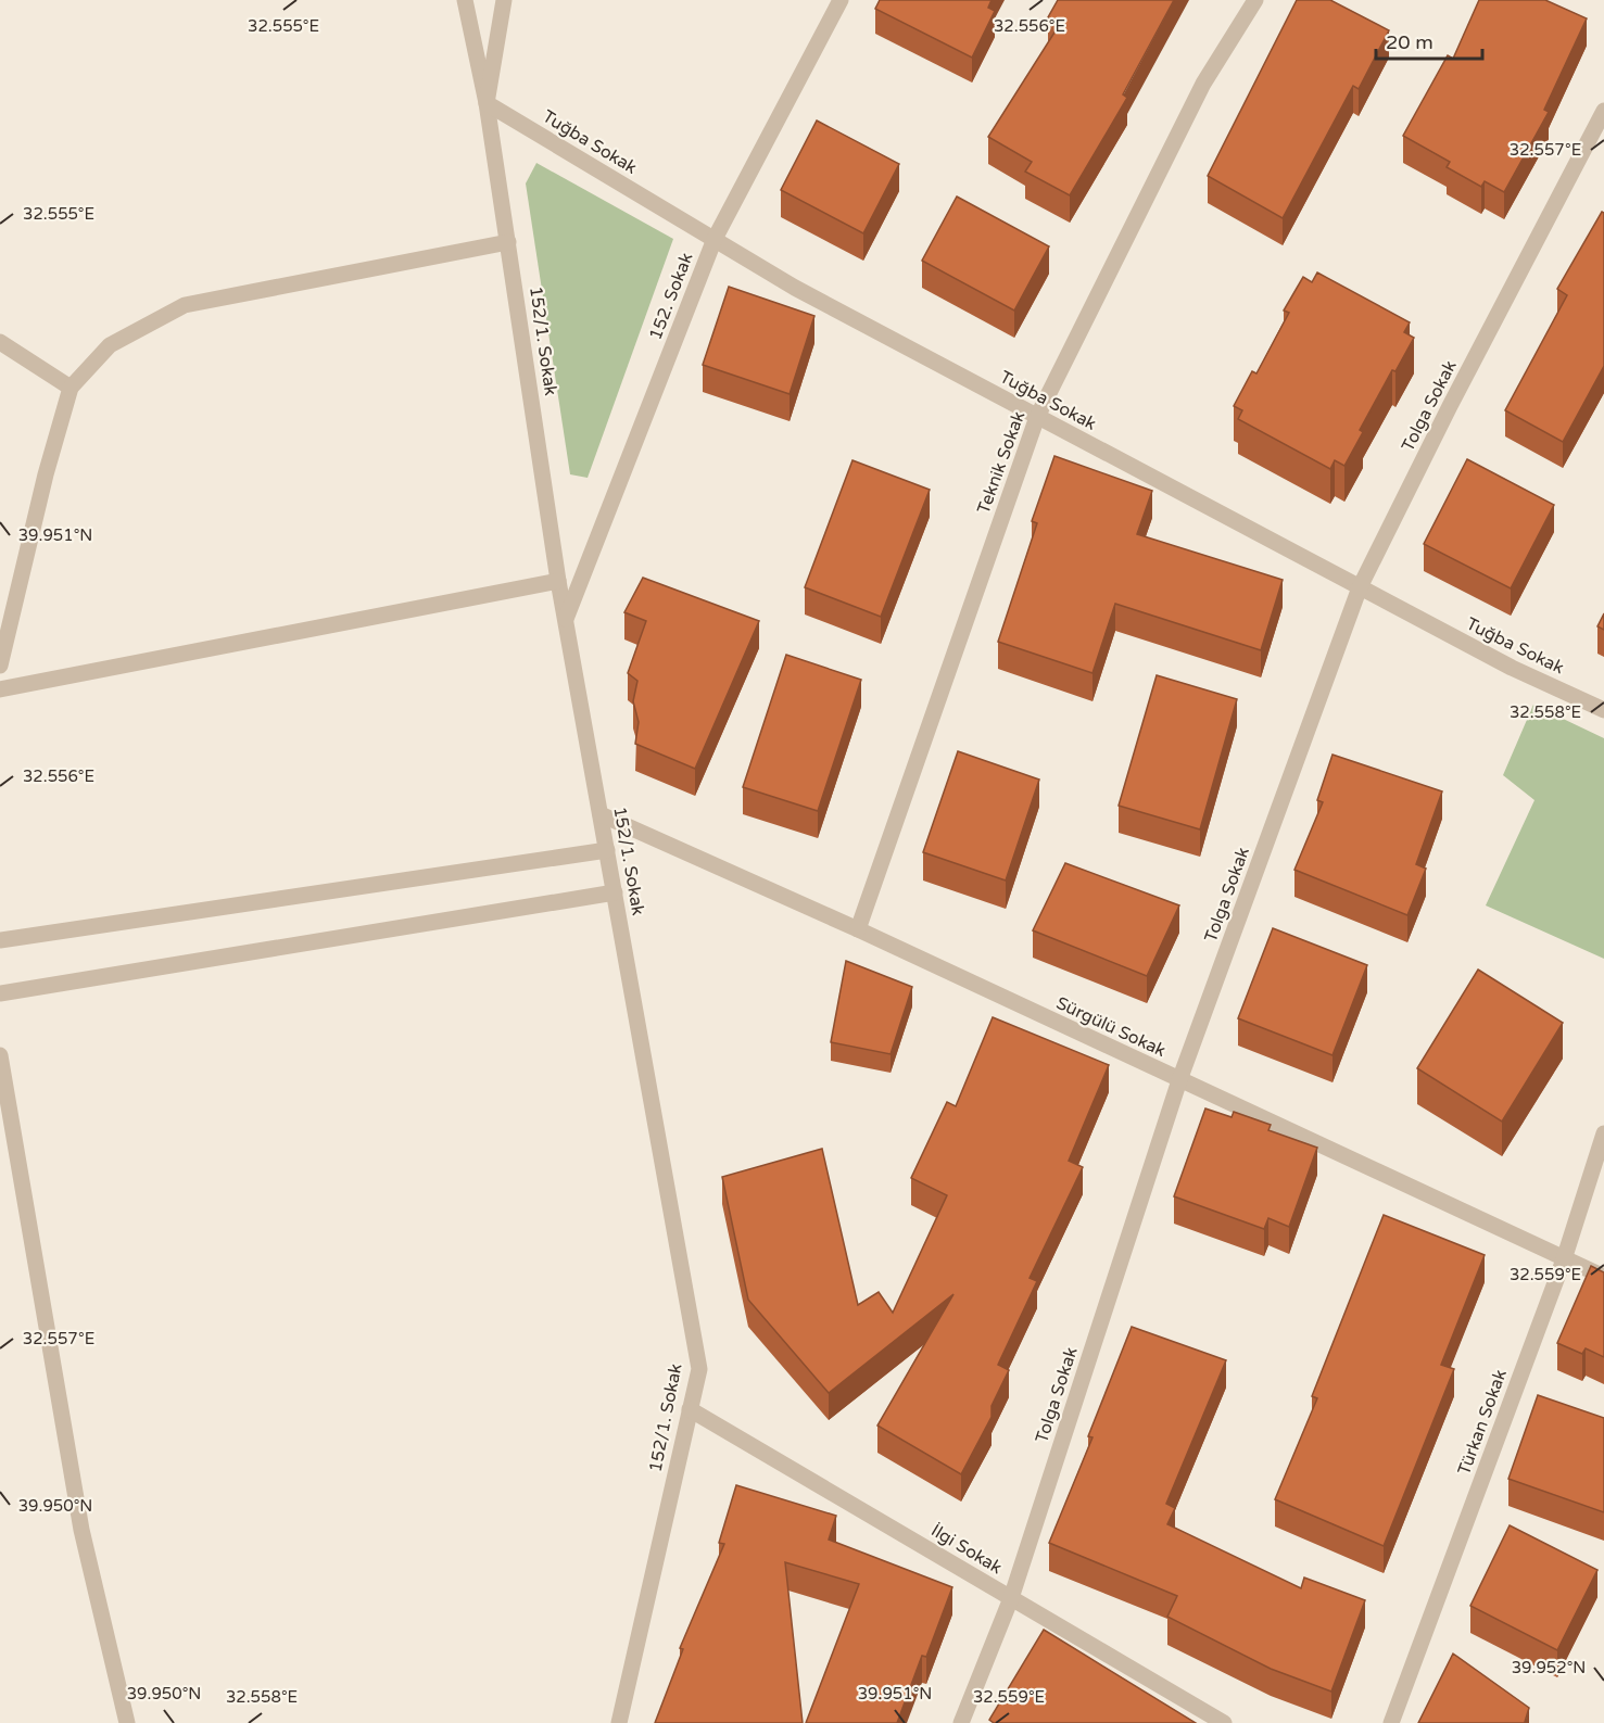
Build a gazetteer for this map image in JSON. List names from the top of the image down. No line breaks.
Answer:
{"streets":{"street":["Tuğba Sokak","152. Sokak","152/1. Sokak","Tolga Sokak","Teknik Sokak","Sürgülü Sokak","Türkan Sokak","İlgi Sokak"]},"crossings":[["Tuğba Sokak","152. Sokak"],["Tuğba Sokak","152/1. Sokak"],["Tuğba Sokak","Tolga Sokak"],["Tuğba Sokak","Teknik Sokak"],["152. Sokak","152/1. Sokak"],["152/1. Sokak","Sürgülü Sokak"],["152/1. Sokak","İlgi Sokak"],["Tolga Sokak","Sürgülü Sokak"],["Tolga Sokak","İlgi Sokak"],["Teknik Sokak","Sürgülü Sokak"],["Sürgülü Sokak","Türkan Sokak"]],"scale_bar":"20 m","coordinates":["32.555°E","32.556°E","32.557°E","39.951°N","32.558°E","32.559°E","39.950°N","39.952°N"]}
